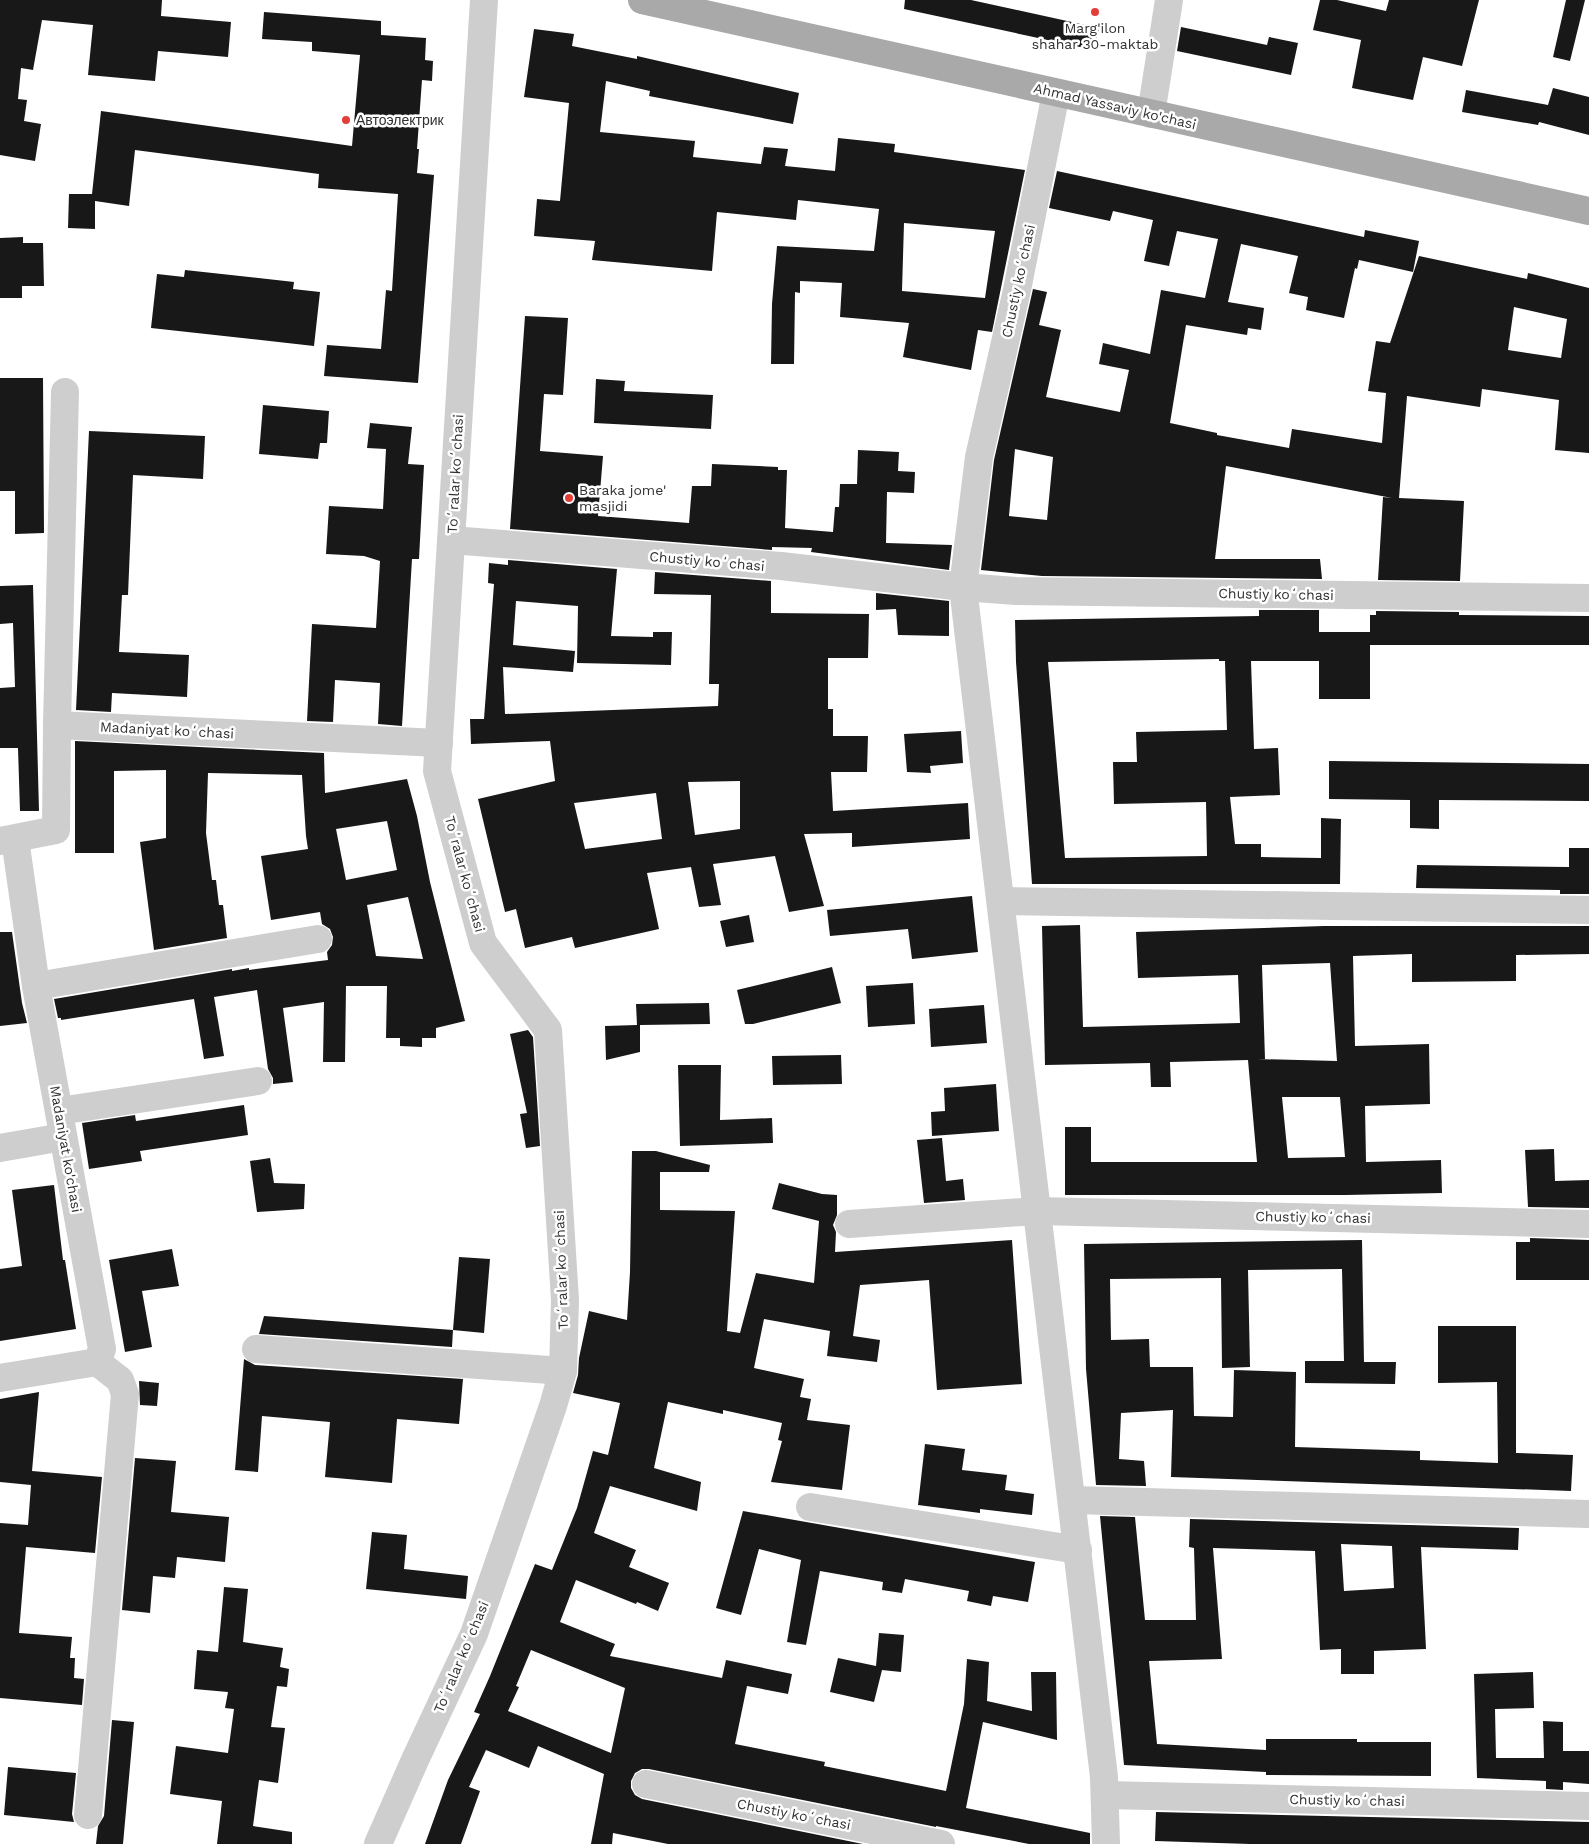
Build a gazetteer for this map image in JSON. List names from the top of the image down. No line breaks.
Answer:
{"streets":{"main road":["Ahmad Yassaviy ko'chasi"],"street":["Chustiy koʻchasi","Toʻralar koʻchasi","Madaniyat koʻchasi","Madaniyat ko'chasi"]},"crossings":[["Ahmad Yassaviy ko'chasi","Chustiy koʻchasi"],["Chustiy koʻchasi","Toʻralar koʻchasi"],["Toʻralar koʻchasi","Madaniyat koʻchasi"]],"places":["Marg'ilon shahar 30-maktab","Автоэлектрик","Baraka jome' masjidi"]}
